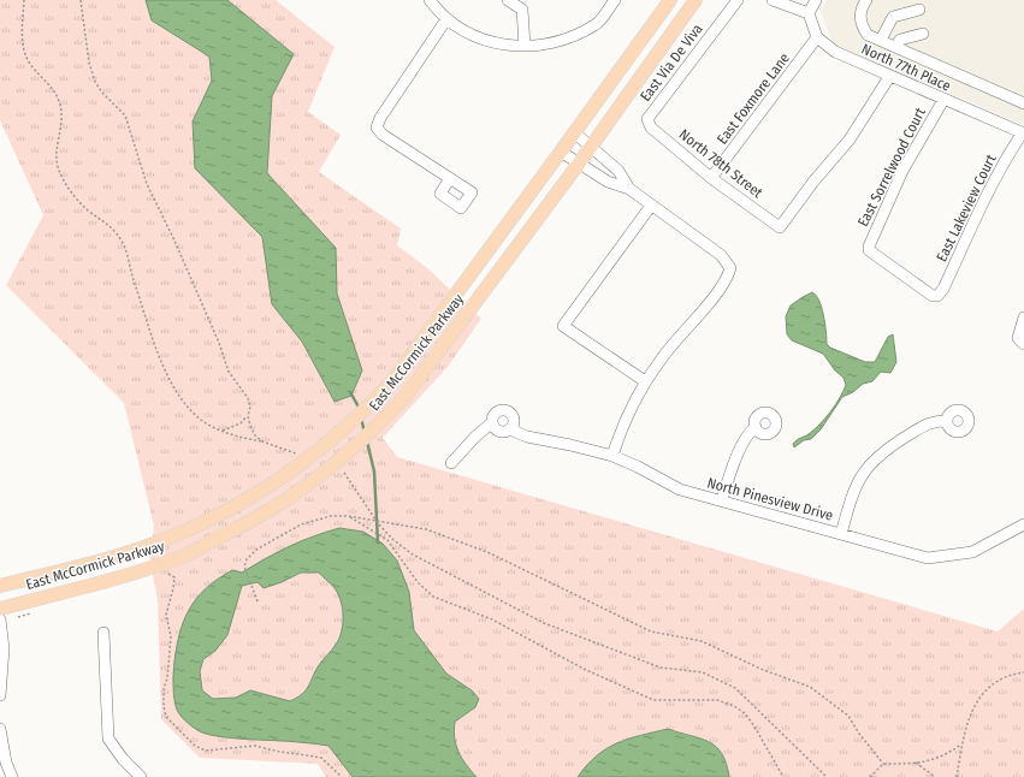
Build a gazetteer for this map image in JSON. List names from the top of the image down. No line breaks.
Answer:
{"streets":{"main road":["East McCormick Parkway"],"street":["East Via De Viva","North 77th Place","East Foxmore Lane","North 78th Street","East Sorrelwood Court","East Lakeview Court","North Pinesview Drive"]},"crossings":[["East Via De Viva","North 78th Street"],["North 77th Place","East Foxmore Lane"],["North 77th Place","North 78th Street"],["North 77th Place","East Sorrelwood Court"],["North 77th Place","East Lakeview Court"],["East Foxmore Lane","North 78th Street"],["East Sorrelwood Court","East Lakeview Court"]]}
